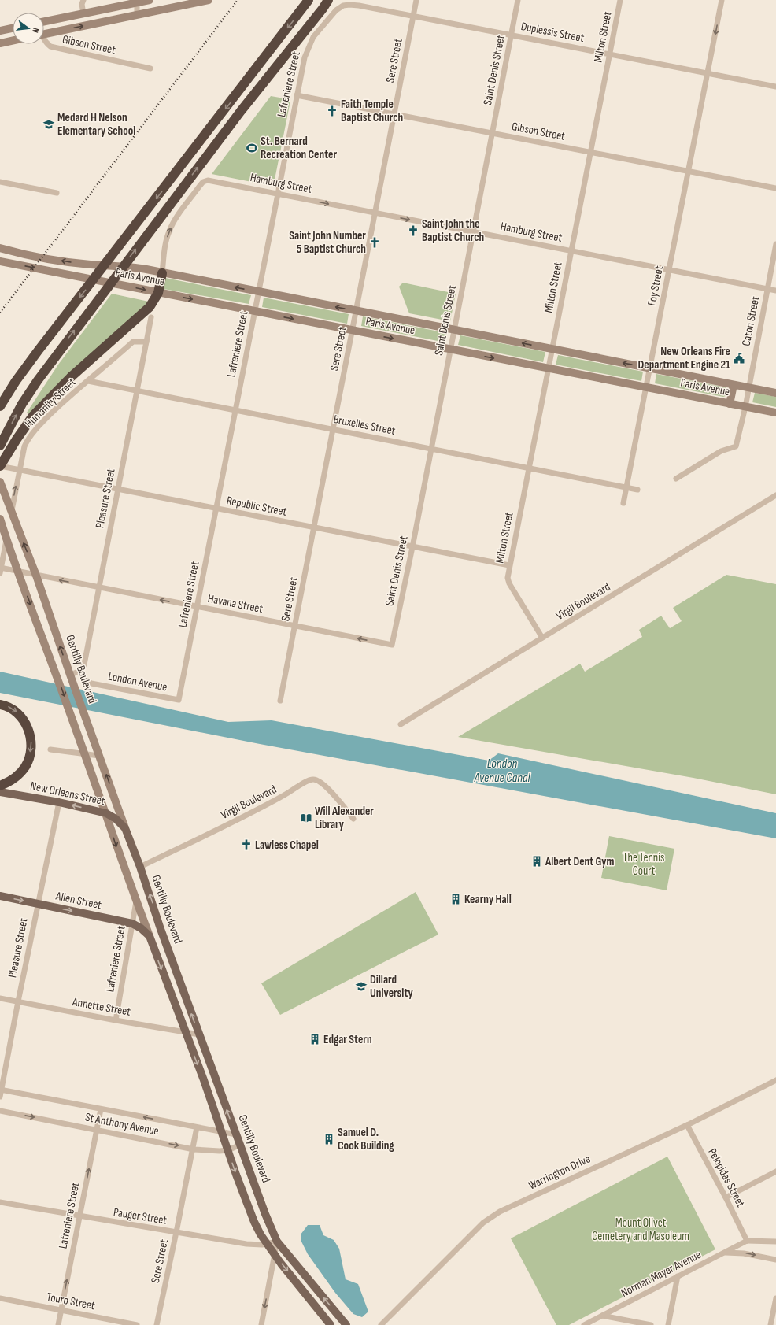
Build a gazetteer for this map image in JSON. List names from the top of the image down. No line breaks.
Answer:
{"streets":{"main road":["Gentilly Boulevard","New Orleans Street","Allen Street"],"street":["Duplessis Street","Milton Street","Gibson Street","Sere Street","Saint Denis Street","Lafreniere Street","Hamburg Street","Paris Avenue","Foy Street","Caton Street","Humanity Street","Bruxelles Street","Pleasure Street","Republic Street","Virgil Boulevard","Havana Street","London Avenue","Annette Street","St Anthony Avenue","Warrington Drive","Pelopidas Street","Pauger Street","Norman Mayer Avenue","Touro Street"]},"crossings":[["Duplessis Street","Milton Street"],["Duplessis Street","Sere Street"],["Duplessis Street","Saint Denis Street"],["Duplessis Street","Lafreniere Street"],["Duplessis Street","Foy Street"],["Milton Street","Gibson Street"],["Milton Street","Hamburg Street"],["Milton Street","Paris Avenue"],["Milton Street","Bruxelles Street"],["Milton Street","Republic Street"],["Milton Street","Virgil Boulevard"],["Gibson Street","Sere Street"],["Gibson Street","Saint Denis Street"],["Gibson Street","Lafreniere Street"],["Gibson Street","Foy Street"],["Sere Street","Hamburg Street"],["Sere Street","Paris Avenue"],["Sere Street","Bruxelles Street"],["Sere Street","Republic Street"],["Sere Street","Havana Street"],["Sere Street","St Anthony Avenue"],["Sere Street","Pauger Street"],["Saint Denis Street","Hamburg Street"],["Saint Denis Street","Paris Avenue"],["Saint Denis Street","Bruxelles Street"],["Saint Denis Street","Republic Street"],["Saint Denis Street","Havana Street"],["Lafreniere Street","Hamburg Street"],["Lafreniere Street","Paris Avenue"],["Lafreniere Street","Bruxelles Street"],["Lafreniere Street","Republic Street"],["Lafreniere Street","Havana Street"],["Lafreniere Street","Gentilly Boulevard"],["Lafreniere Street","London Avenue"],["Lafreniere Street","Allen Street"],["Lafreniere Street","Annette Street"],["Lafreniere Street","St Anthony Avenue"],["Lafreniere Street","Pauger Street"],["Lafreniere Street","Touro Street"],["Hamburg Street","Paris Avenue"],["Hamburg Street","Foy Street"],["Hamburg Street","Caton Street"],["Paris Avenue","Foy Street"],["Paris Avenue","Caton Street"],["Foy Street","Bruxelles Street"],["Humanity Street","Bruxelles Street"],["Humanity Street","Pleasure Street"],["Humanity Street","Republic Street"],["Humanity Street","Gentilly Boulevard"],["Bruxelles Street","Pleasure Street"],["Pleasure Street","Republic Street"],["Pleasure Street","Havana Street"],["Pleasure Street","London Avenue"],["Pleasure Street","New Orleans Street"],["Pleasure Street","Allen Street"],["Pleasure Street","Annette Street"],["Pleasure Street","St Anthony Avenue"],["Virgil Boulevard","Gentilly Boulevard"],["Havana Street","Gentilly Boulevard"],["Gentilly Boulevard","New Orleans Street"],["Gentilly Boulevard","Allen Street"],["Gentilly Boulevard","Annette Street"],["Gentilly Boulevard","St Anthony Avenue"],["Gentilly Boulevard","Pauger Street"],["Warrington Drive","Pelopidas Street"],["Pelopidas Street","Norman Mayer Avenue"]],"one_way":["Hamburg Street","Havana Street","New Orleans Street","Allen Street"],"water":["London Avenue Canal"],"parks":["The Tennis Court","Mount Olivet Cemetery and Masoleum"],"places":{"church":["Faith Temple Baptist Church","Saint John the Baptist Church","Saint John Number 5 Baptist Church","Lawless Chapel"],"school or university":["Medard H Nelson Elementary School","Dillard University"],"sports":["St. Bernard Recreation Center"],"public building":["New Orleans Fire Department Engine 21"],"library":["Will Alexander Library"],"building":["Albert Dent Gym","Kearny Hall","Edgar Stern","Samuel D. Cook Building"]},"north":"right"}
